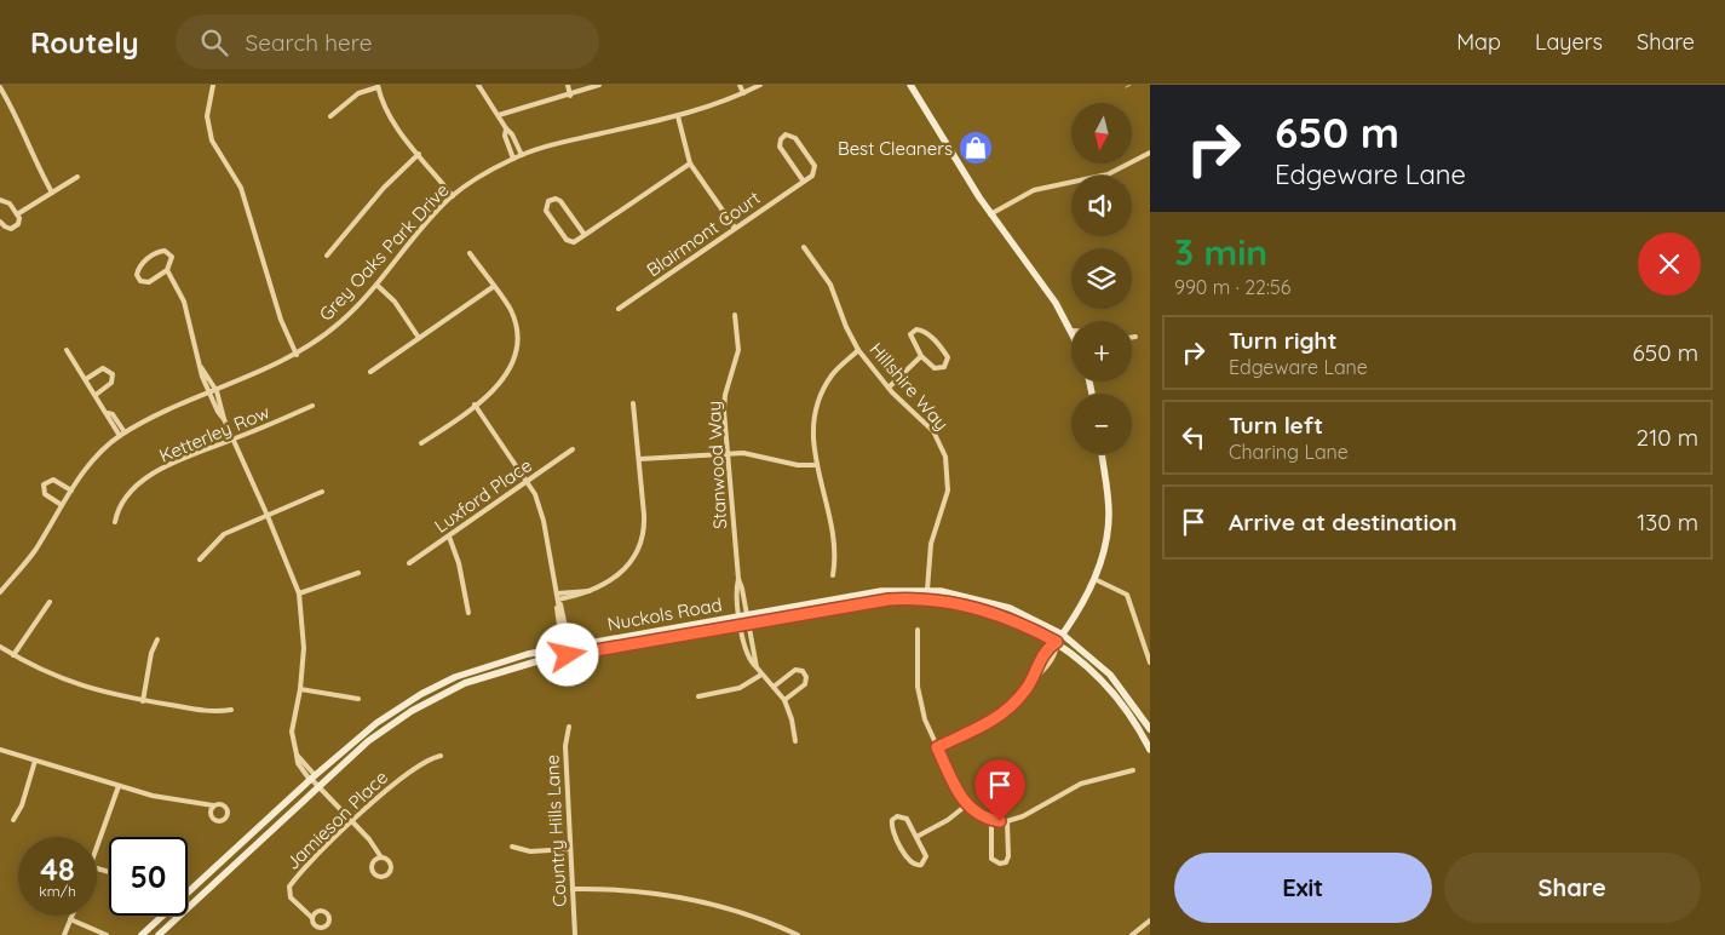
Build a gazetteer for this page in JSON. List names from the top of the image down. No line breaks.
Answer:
{"streets":{"main road":["Nuckols Road"],"street":["Blairmont Court","Grey Oaks Park Drive","Hillshire Way","Ketterley Row","Stanwood Way","Luxford Place","Jamieson Place","Country Hills Lane"]},"crossings":[["Hillshire Way","Nuckols Road"],["Stanwood Way","Nuckols Road"]],"places":{"shop":["Best Cleaners"]},"north":"bottom","page":{"header":"Routely","search":"Search here","nav":["Map","Layers","Share"],"turn":["650 m","Edgeware Lane"],"map_buttons":["+","−"],"heading":["3 min","990 m · 22:56"],"list":[{"name":"Turn right","note":"Edgeware Lane","value":"650 m"},{"name":"Turn left","note":"Charing Lane","value":"210 m"},{"name":"Arrive at destination","value":"130 m"}],"speed":"48 km/h","limit":"50","buttons":["Exit","Share"]}}
